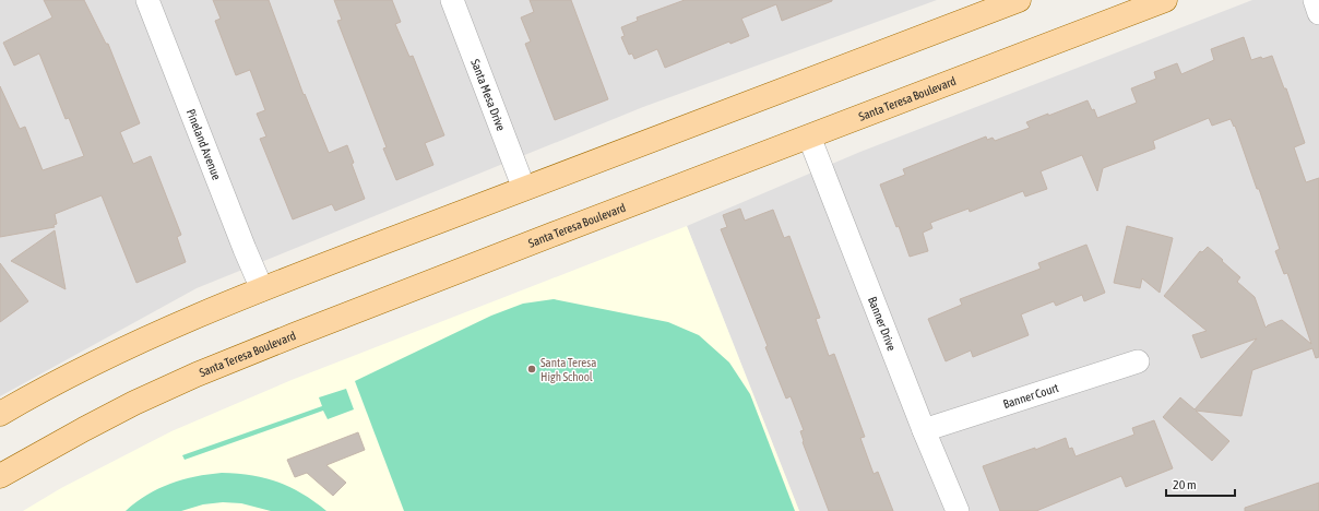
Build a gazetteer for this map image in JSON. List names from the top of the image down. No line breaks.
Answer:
{"streets":{"main road":["Santa Teresa Boulevard"],"street":["Santa Mesa Drive","Pineland Avenue","Banner Drive","Banner Court"]},"crossings":[["Santa Teresa Boulevard","Banner Drive"],["Banner Drive","Banner Court"]],"places":["Santa Teresa High School"],"scale_bar":"20 m"}
